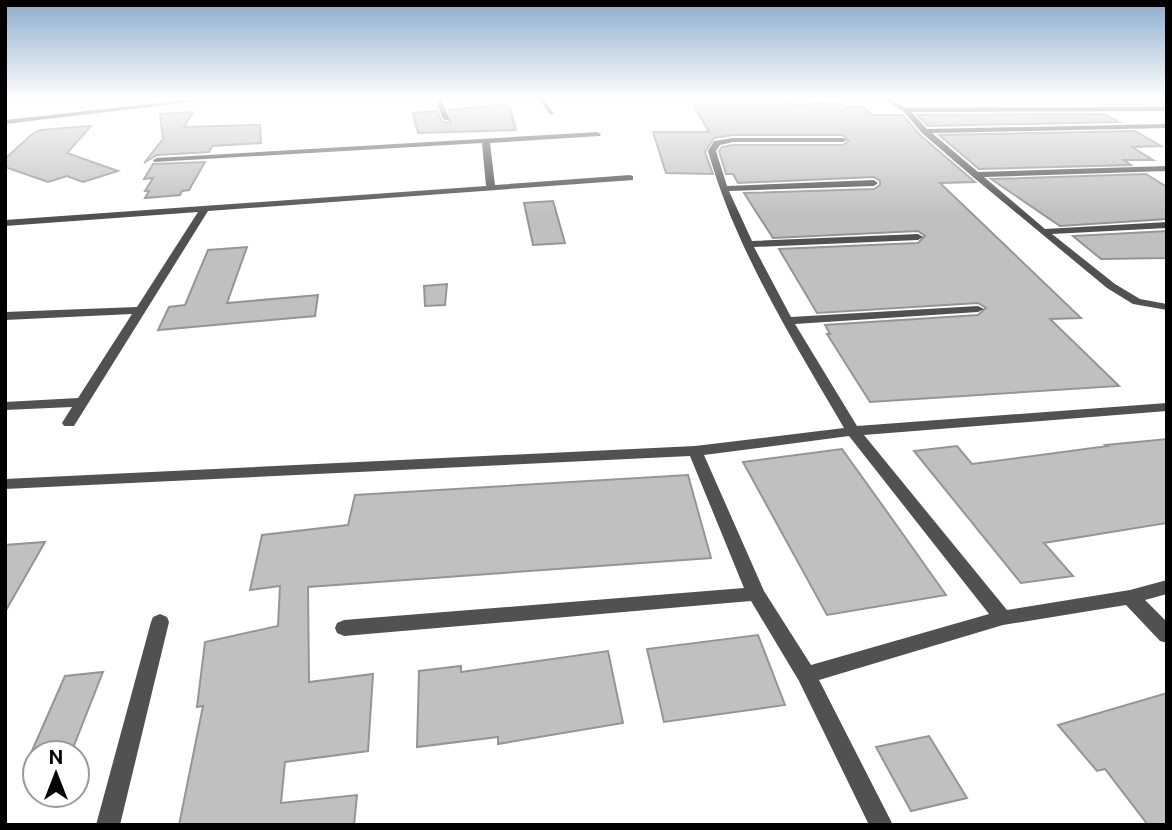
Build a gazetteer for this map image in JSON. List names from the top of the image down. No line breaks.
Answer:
{"north":"top"}
